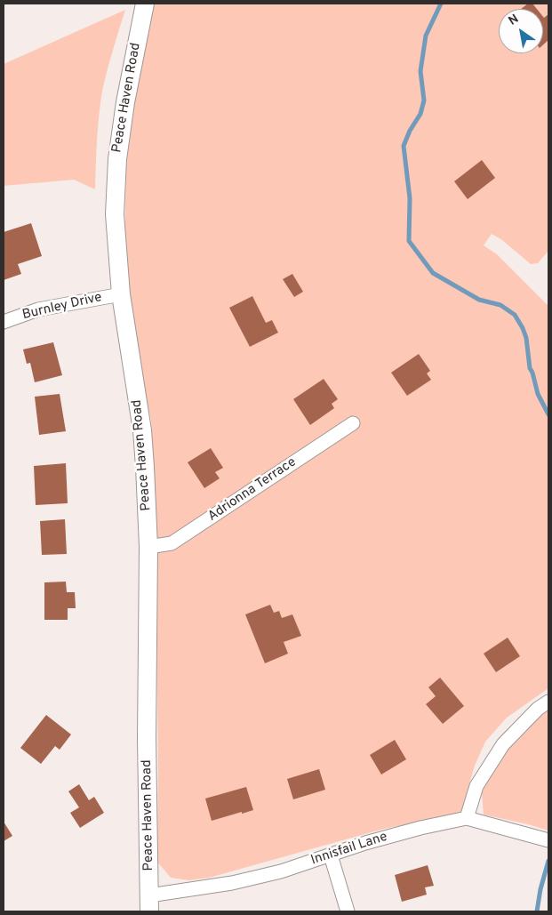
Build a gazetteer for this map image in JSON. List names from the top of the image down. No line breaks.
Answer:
{"streets":{"main road":["Peace Haven Road"],"street":["Burnley Drive","Adrionna Terrace","Innisfail Lane"]},"crossings":[["Peace Haven Road","Burnley Drive"],["Peace Haven Road","Adrionna Terrace"],["Peace Haven Road","Innisfail Lane"]],"north":"top left"}
